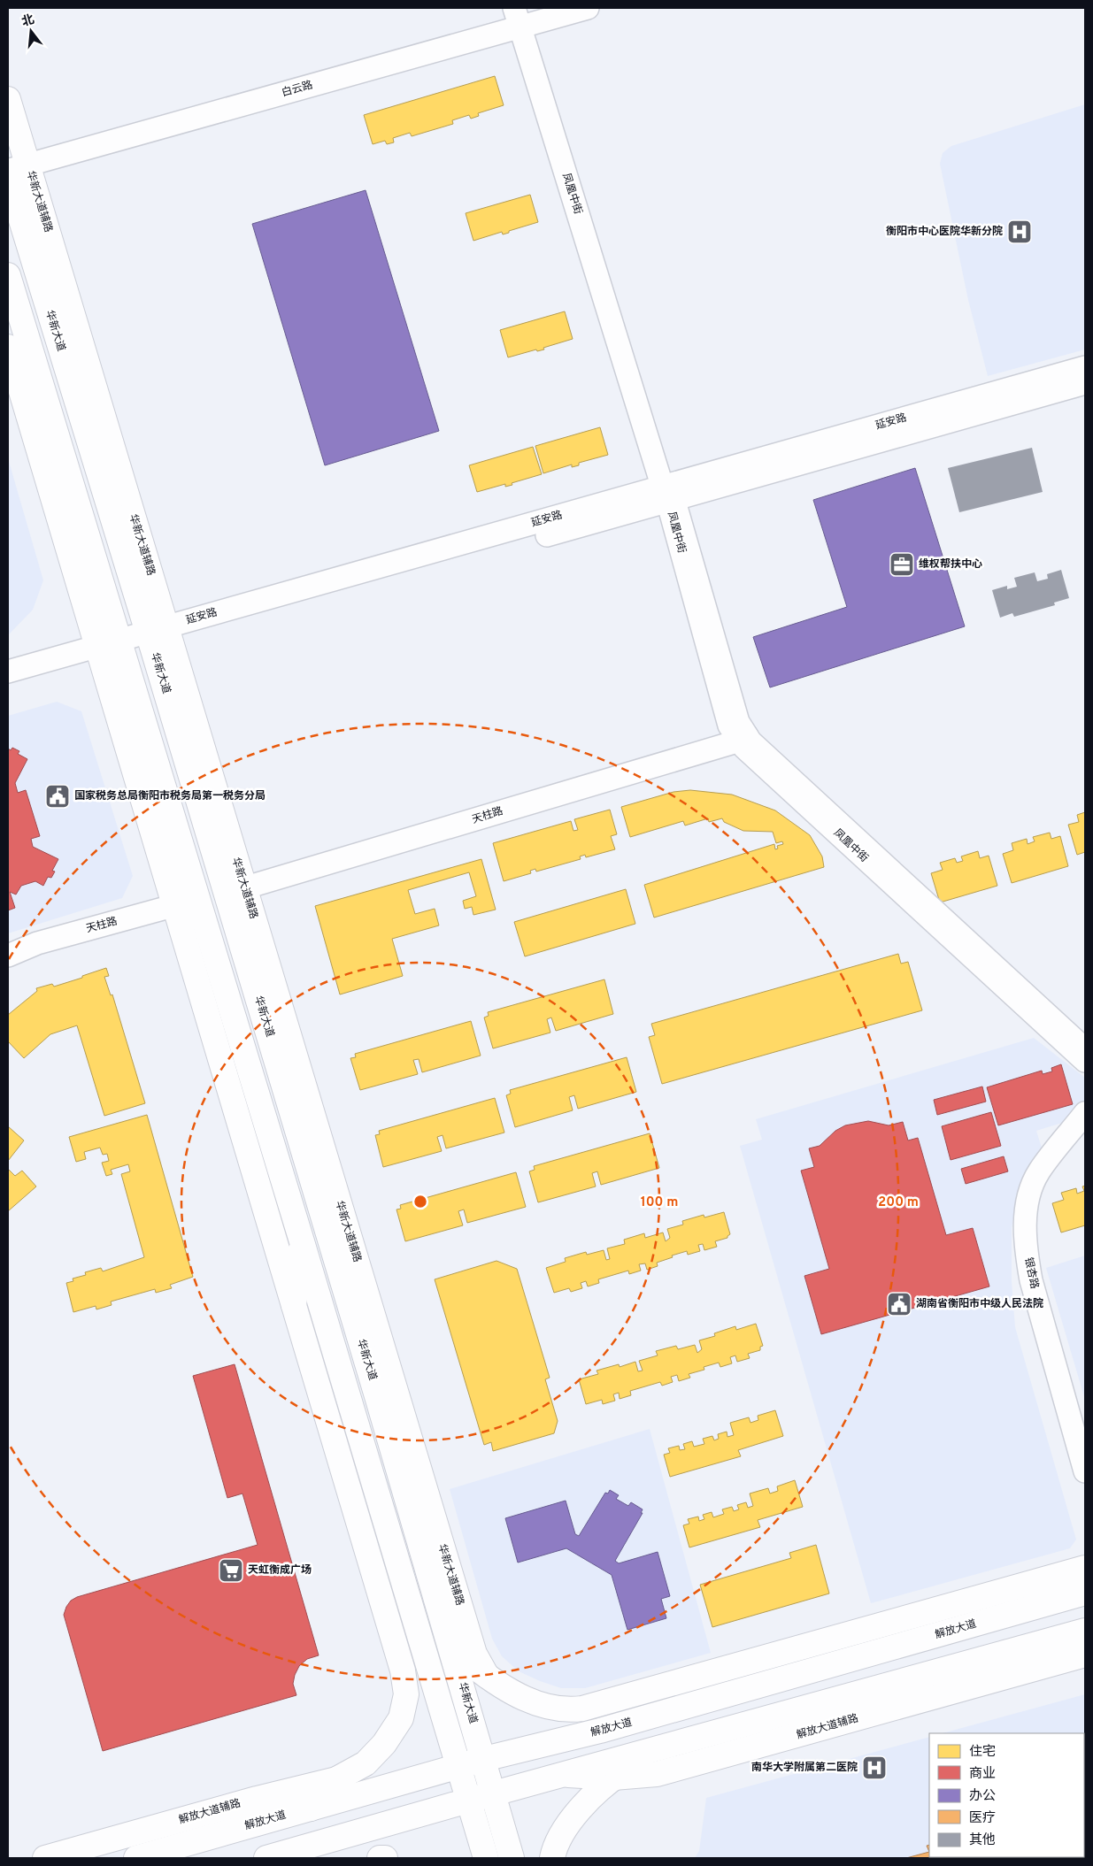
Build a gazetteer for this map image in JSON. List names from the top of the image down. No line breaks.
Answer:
{"streets":{"main road":["华新大道辅路","华新大道","解放大道","解放大道辅路"],"street":["白云路","凤凰中街","延安路","天柱路","银杏路"]},"crossings":[["白云路","凤凰中街"],["白云路","华新大道辅路"],["白云路","华新大道"],["凤凰中街","延安路"],["凤凰中街","天柱路"],["华新大道辅路","华新大道"],["华新大道","延安路"],["华新大道","天柱路"],["华新大道","解放大道"]],"places":{"hospital":["衡阳市中心医院华新分院","南华大学附属第二医院"],"office":["维权帮扶中心"],"public building":["国家税务总局衡阳市税务局第一税务分局","湖南省衡阳市中级人民法院"],"supermarket":["天虹衡成广场"]},"legend":["住宅","商业","办公","医疗","其他"],"north":"top","rings":["100 m","200 m"]}
